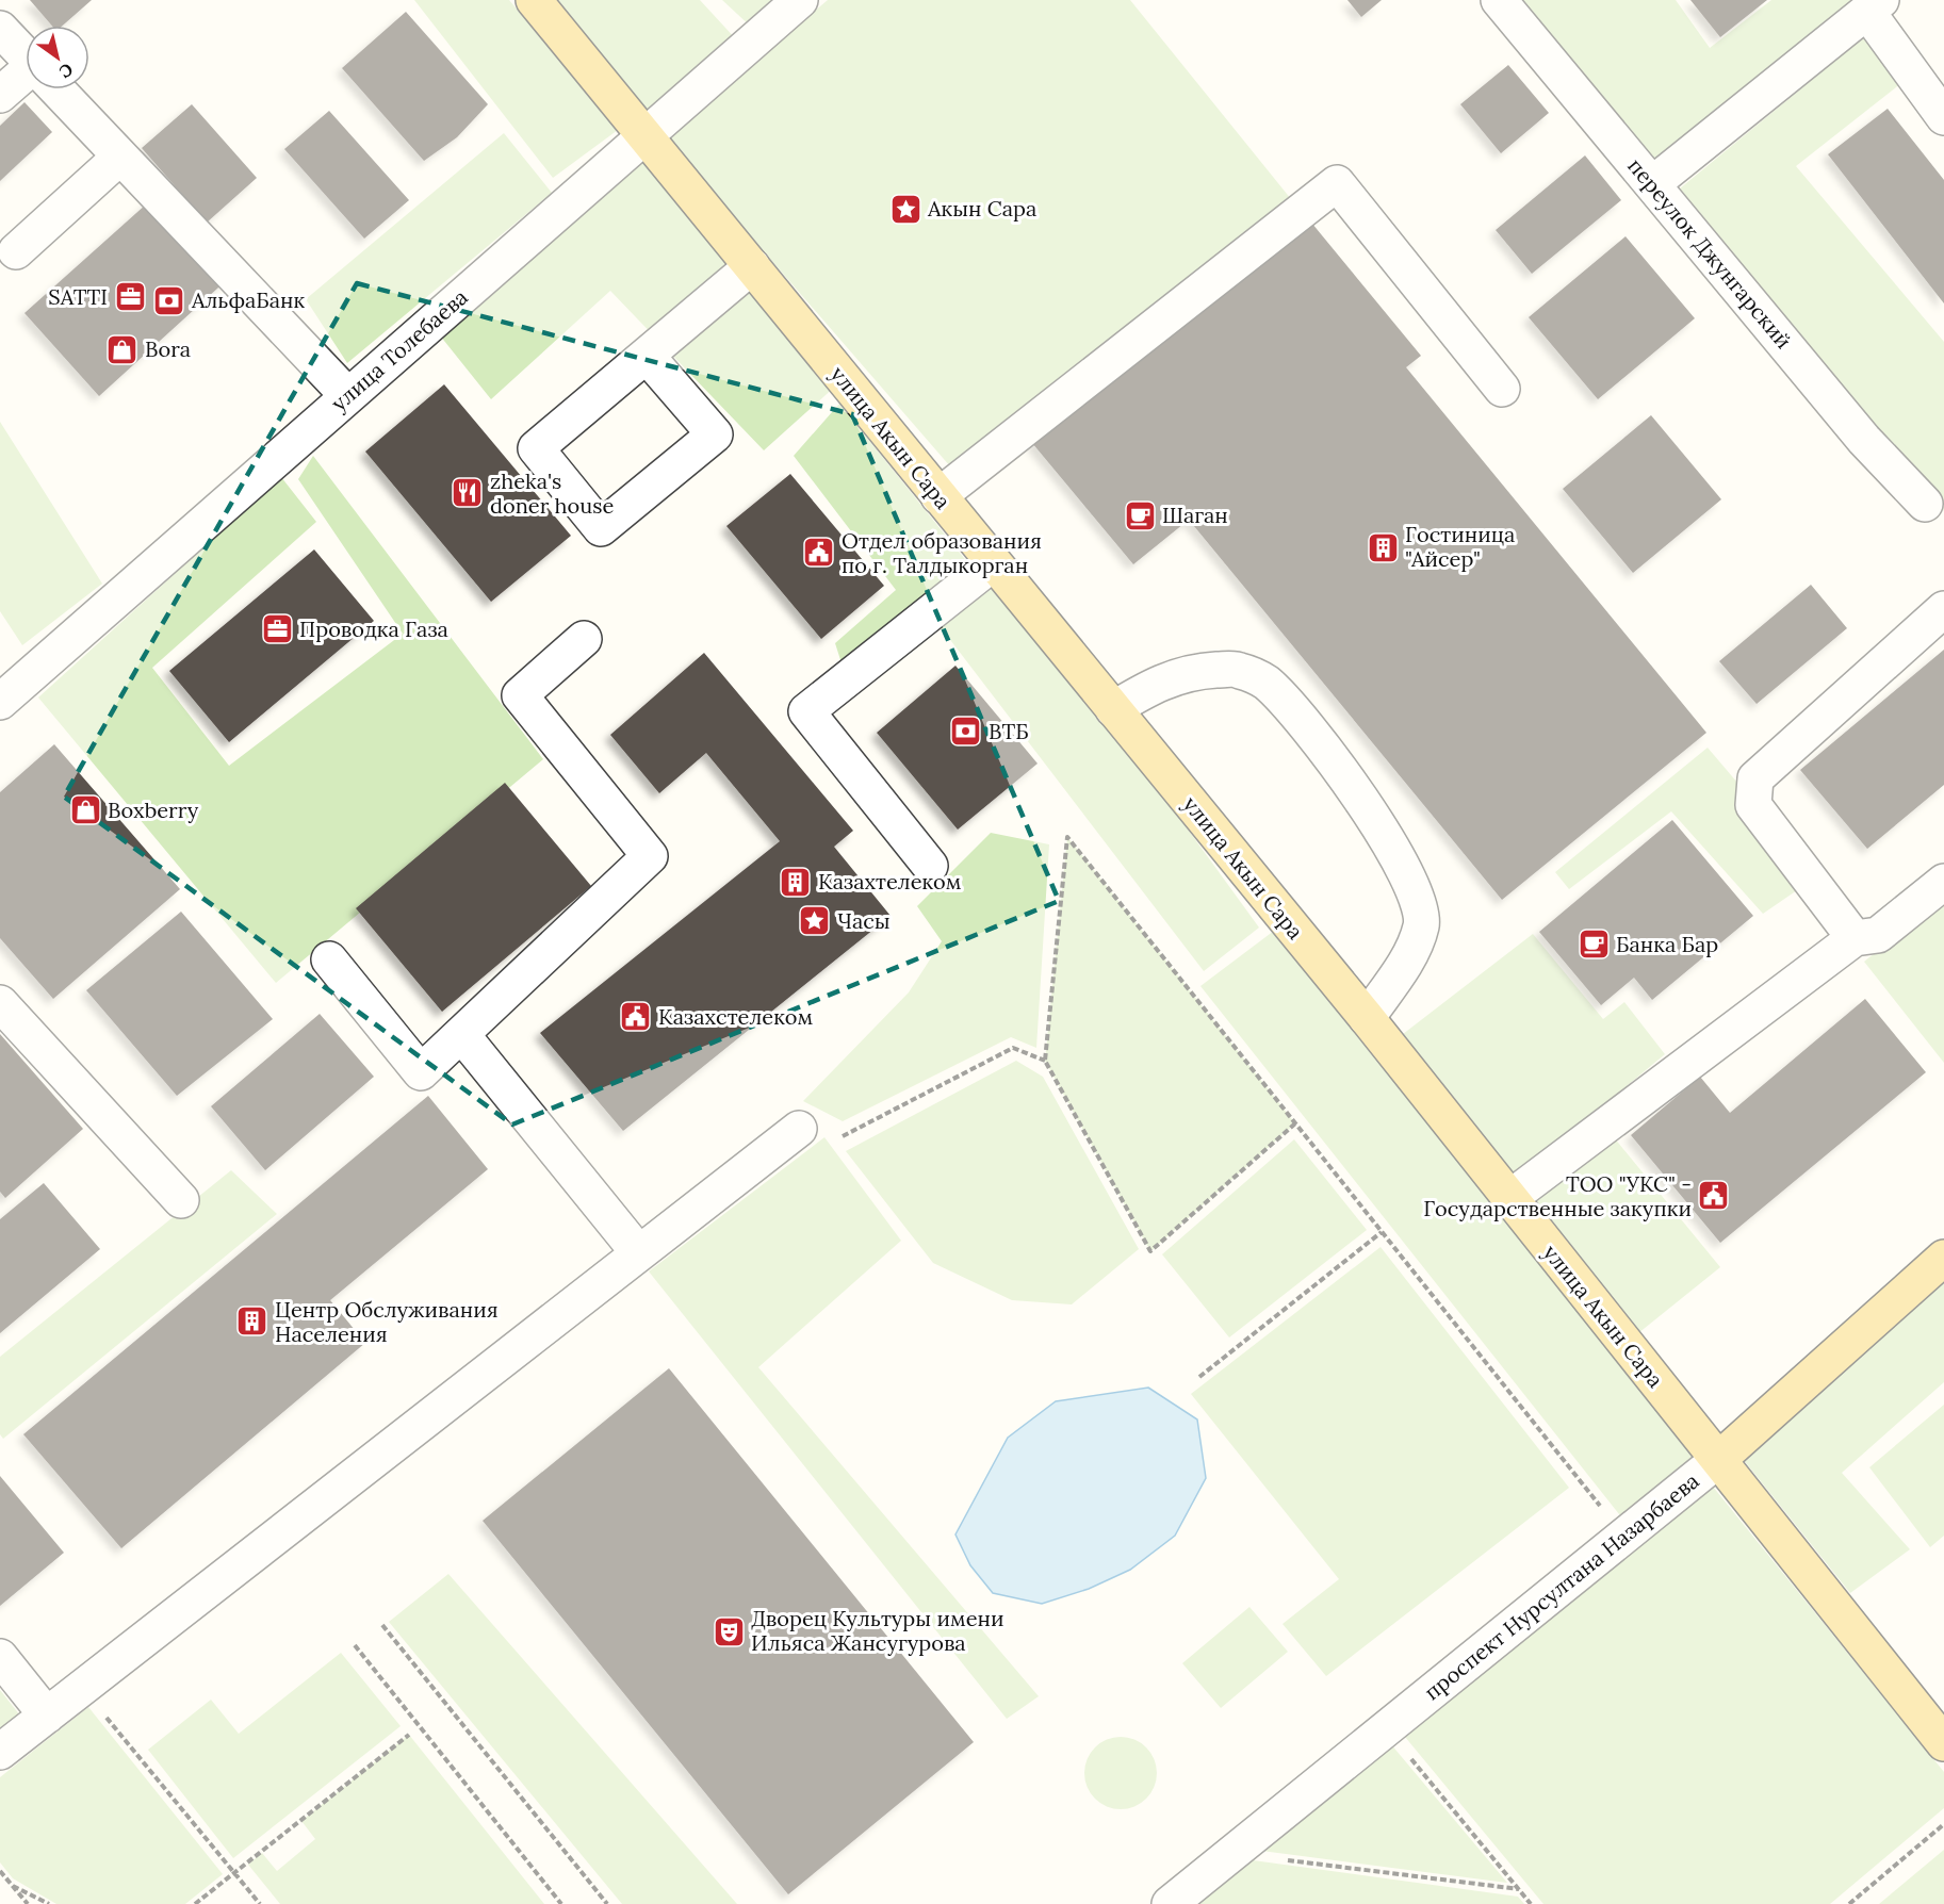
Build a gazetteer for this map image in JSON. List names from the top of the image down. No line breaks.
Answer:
{"streets":{"main road":["улица Акын Сара","проспект Нурсултана Назарбаева"],"street":["переулок Джунгарский","улица Толебаева"]},"crossings":[["улица Толебаева","улица Акын Сара"],["улица Акын Сара","проспект Нурсултана Назарбаева"]],"places":{"place":["Акын Сара","Часы"],"office":["SATTI","Проводка Газа"],"bank":["АльфаБанк","ВТБ"],"shop":["Bora","Boxberry"],"restaurant":["zheka's doner house"],"cafe":["Шаган","Банка Бар"],"building":["Гостиница \"Айсер\"","Казахтелеком","Центр Обслуживания Населения"],"public building":["Отдел образования по г. Талдыкорган","Казахстелеком","ТОО \"УКС\" - Государственные закупки"],"theatre":["Дворец Культуры имени Ильяса Жансугурова"]},"north":"bottom right"}
